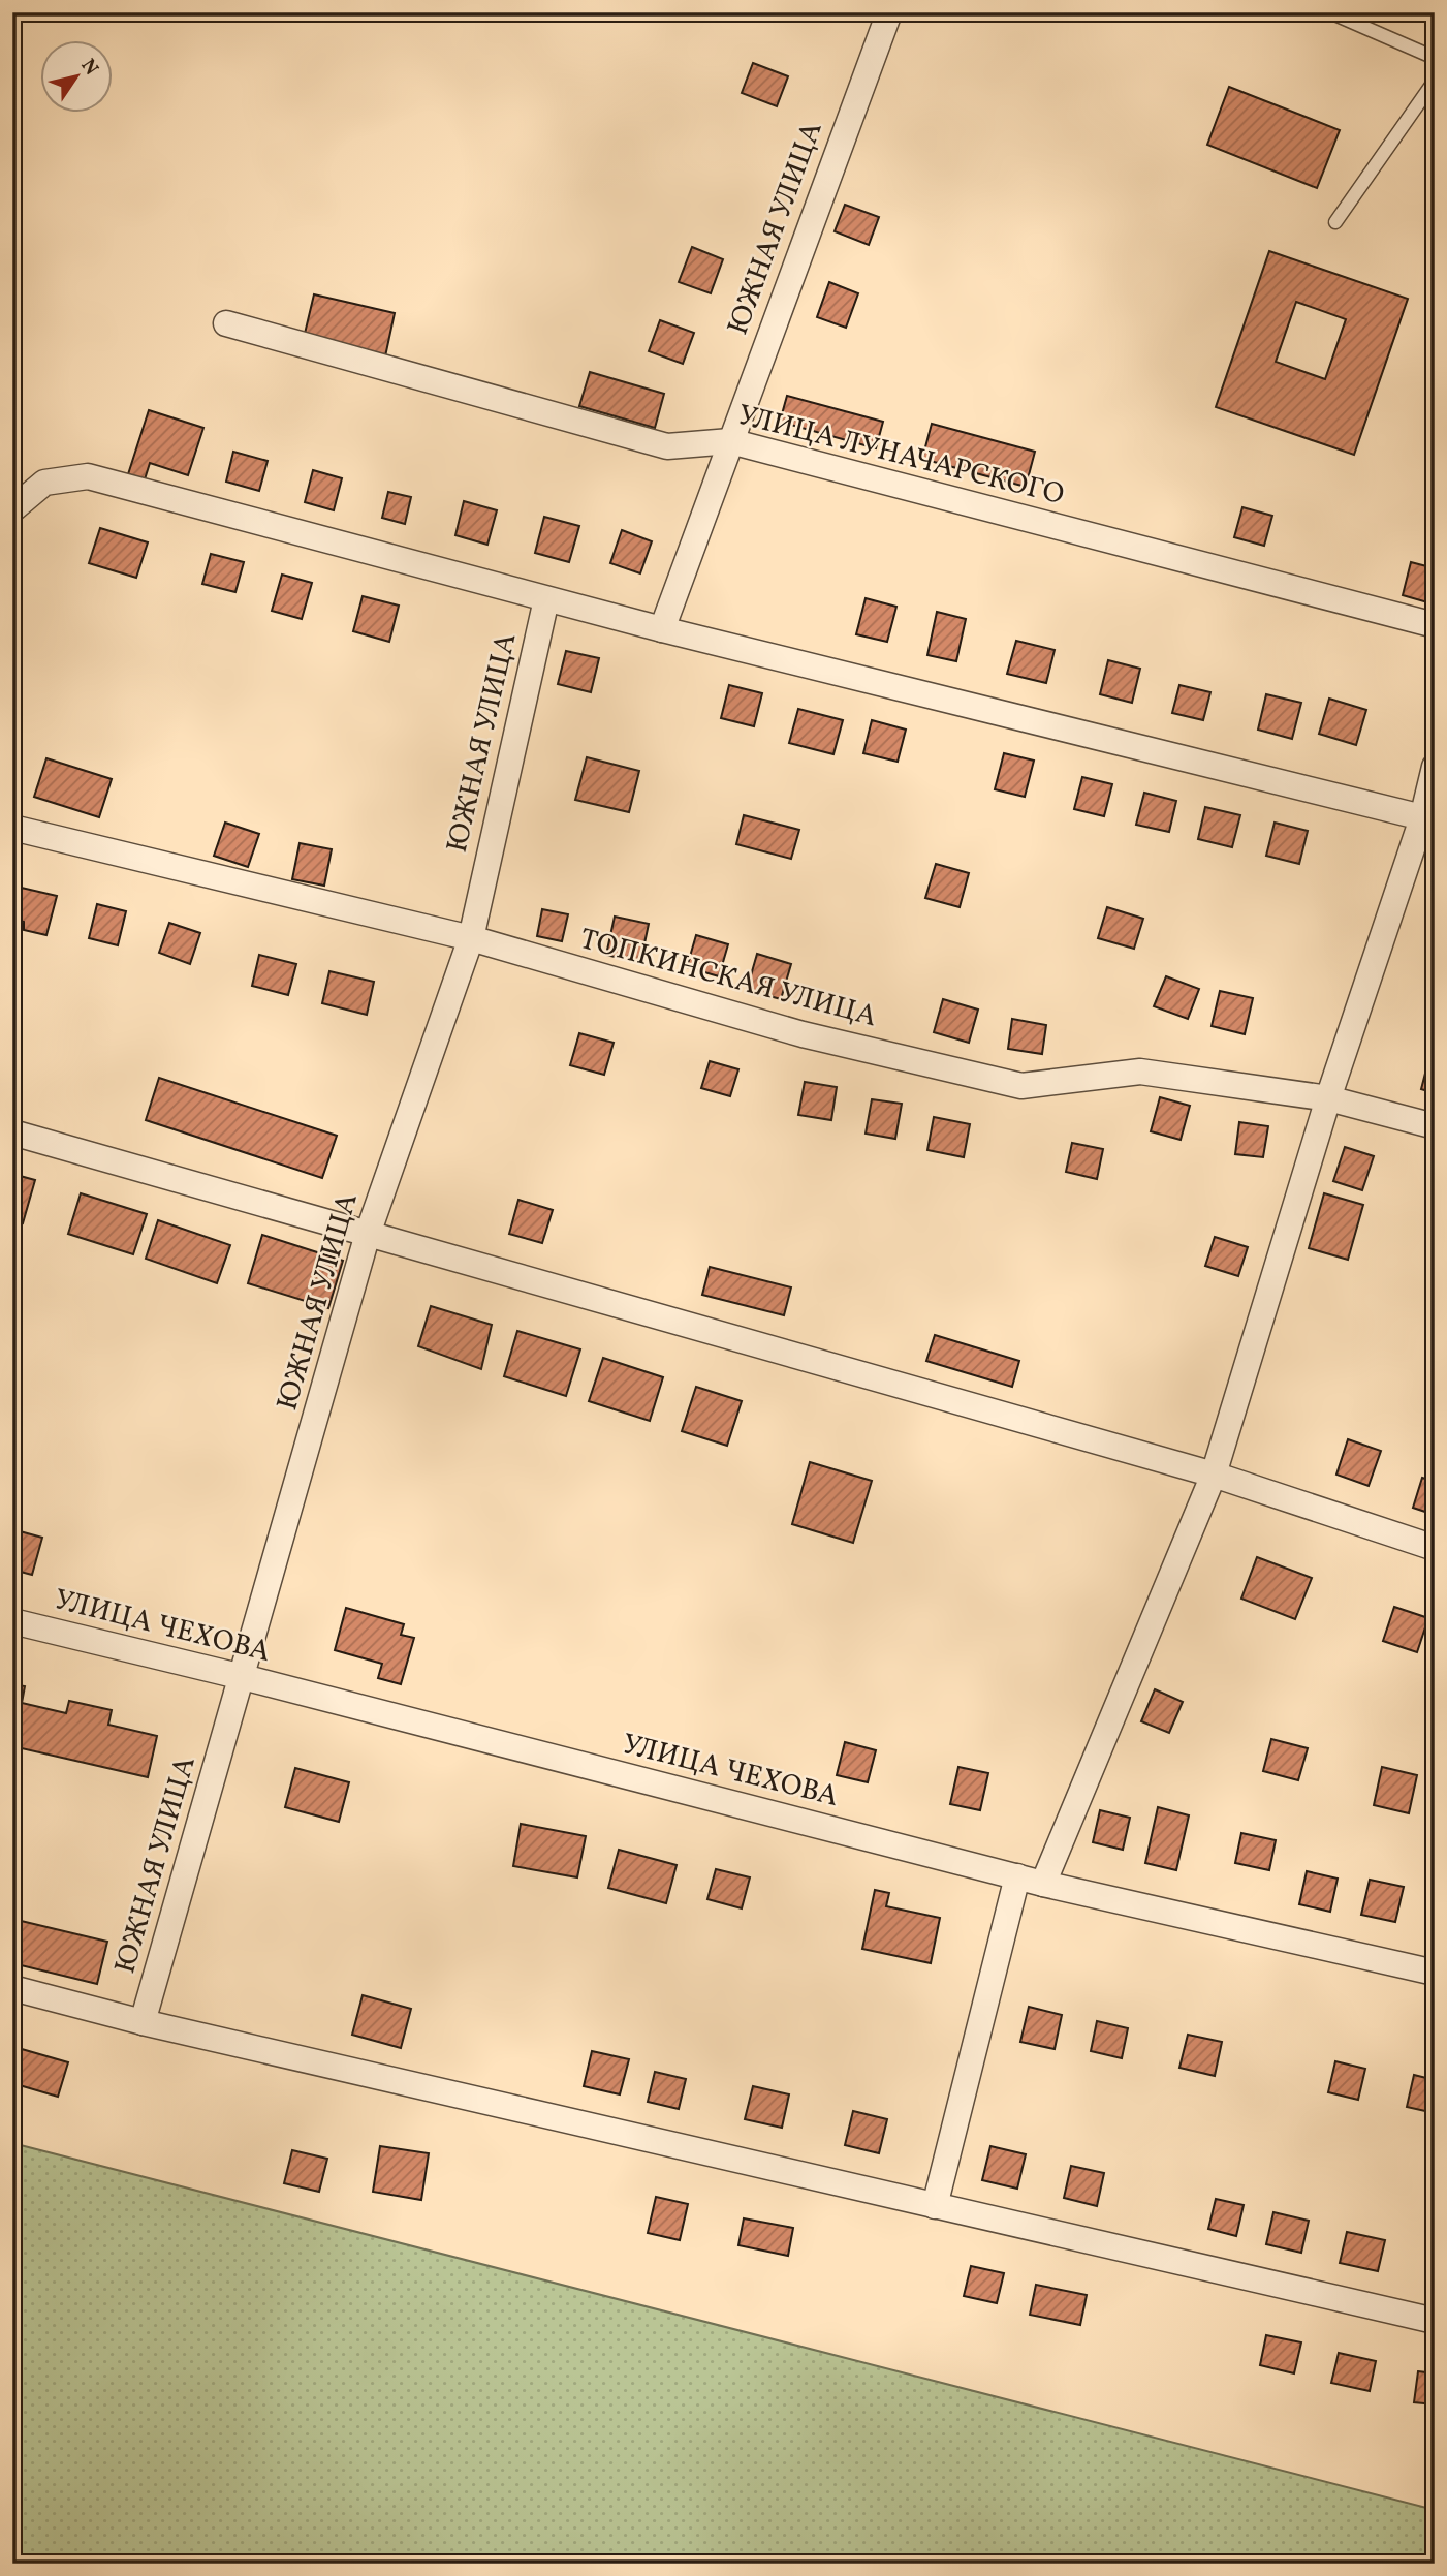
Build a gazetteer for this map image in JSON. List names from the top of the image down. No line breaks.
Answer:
{"streets":{"street":["ЮЖНАЯ УЛИЦА","УЛИЦА ЛУНАЧАРСКОГО","ТОПКИНСКАЯ УЛИЦА","УЛИЦА ЧЕХОВА"]},"crossings":[["ЮЖНАЯ УЛИЦА","УЛИЦА ЛУНАЧАРСКОГО"],["ЮЖНАЯ УЛИЦА","ТОПКИНСКАЯ УЛИЦА"],["ЮЖНАЯ УЛИЦА","УЛИЦА ЧЕХОВА"]],"north":"top right"}
